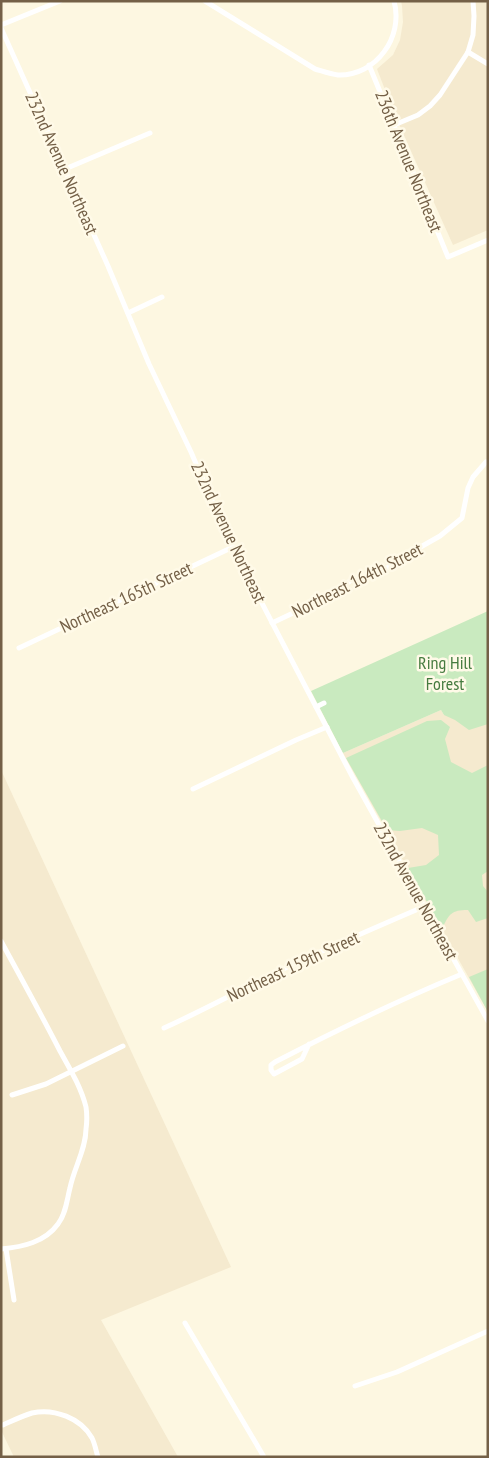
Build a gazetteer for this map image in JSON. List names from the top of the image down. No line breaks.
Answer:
{"streets":{"street":["236th Avenue Northeast","232nd Avenue Northeast","Northeast 164th Street","Northeast 165th Street","Northeast 159th Street"]},"crossings":[["232nd Avenue Northeast","Northeast 164th Street"],["232nd Avenue Northeast","Northeast 165th Street"],["232nd Avenue Northeast","Northeast 159th Street"]],"parks":["Ring Hill Forest"]}
